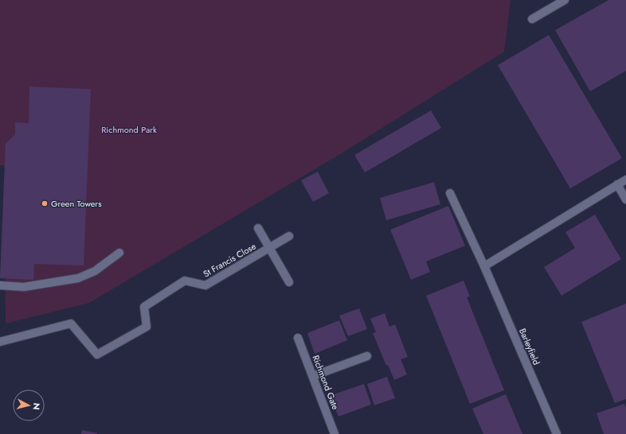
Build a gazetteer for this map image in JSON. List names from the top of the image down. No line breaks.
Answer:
{"streets":{"street":["St Francis Close","Barleyfield","Richmond Gate"]},"parks":["Richmond Park"],"places":["Green Towers"],"north":"right"}
